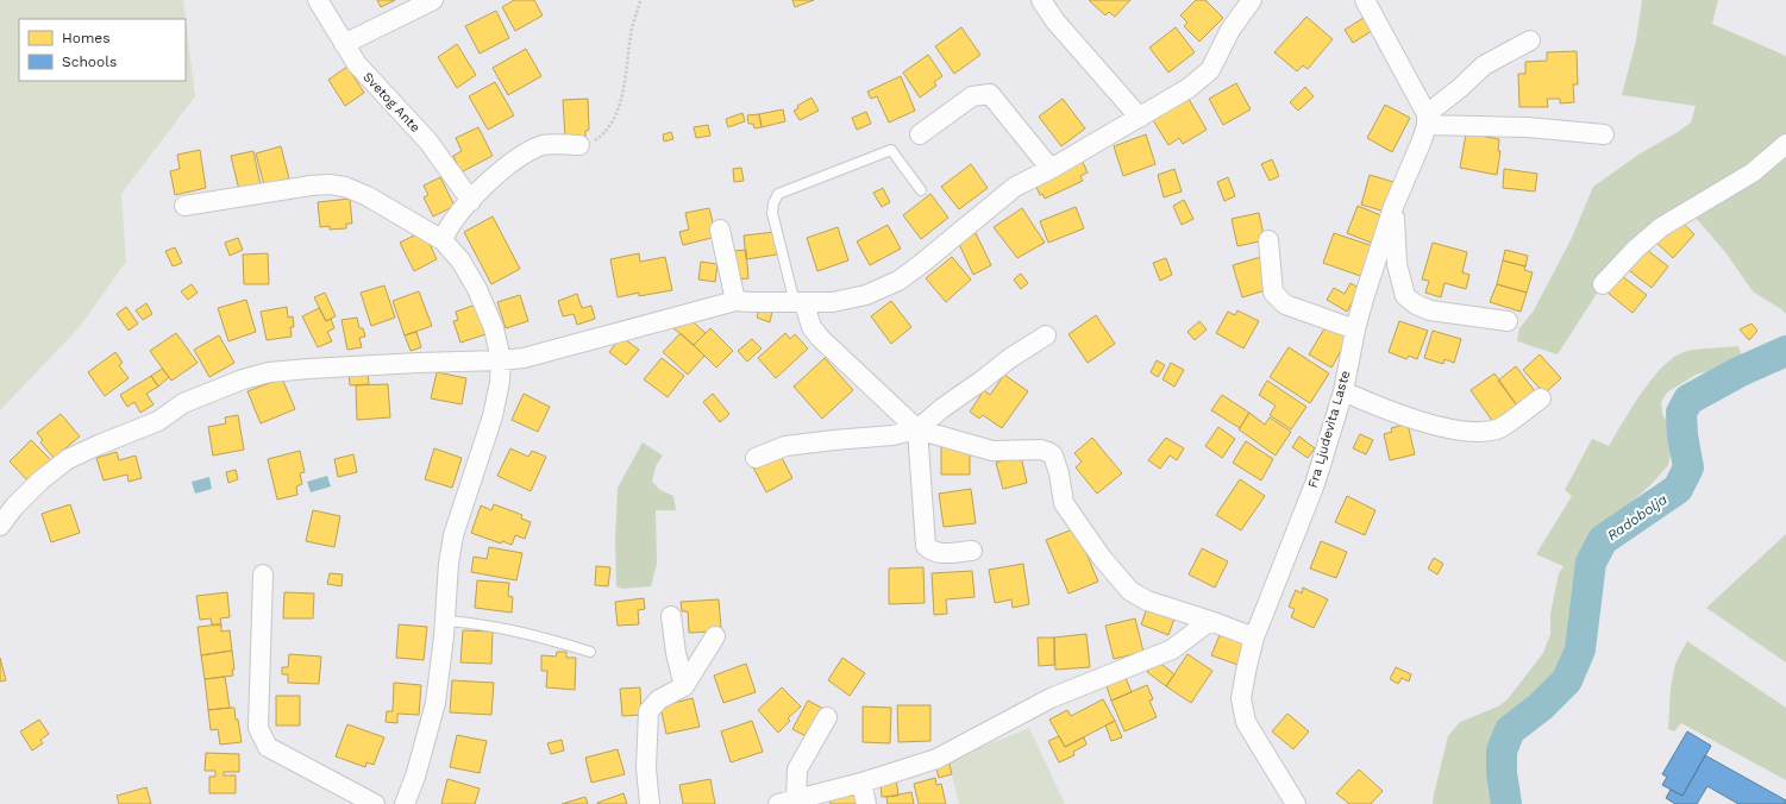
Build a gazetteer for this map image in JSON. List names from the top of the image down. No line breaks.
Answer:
{"streets":{"street":["Svetog Ante","Fra Ljudevita Laste"]},"water":["Radobolja"],"legend":["Homes","Schools"]}
